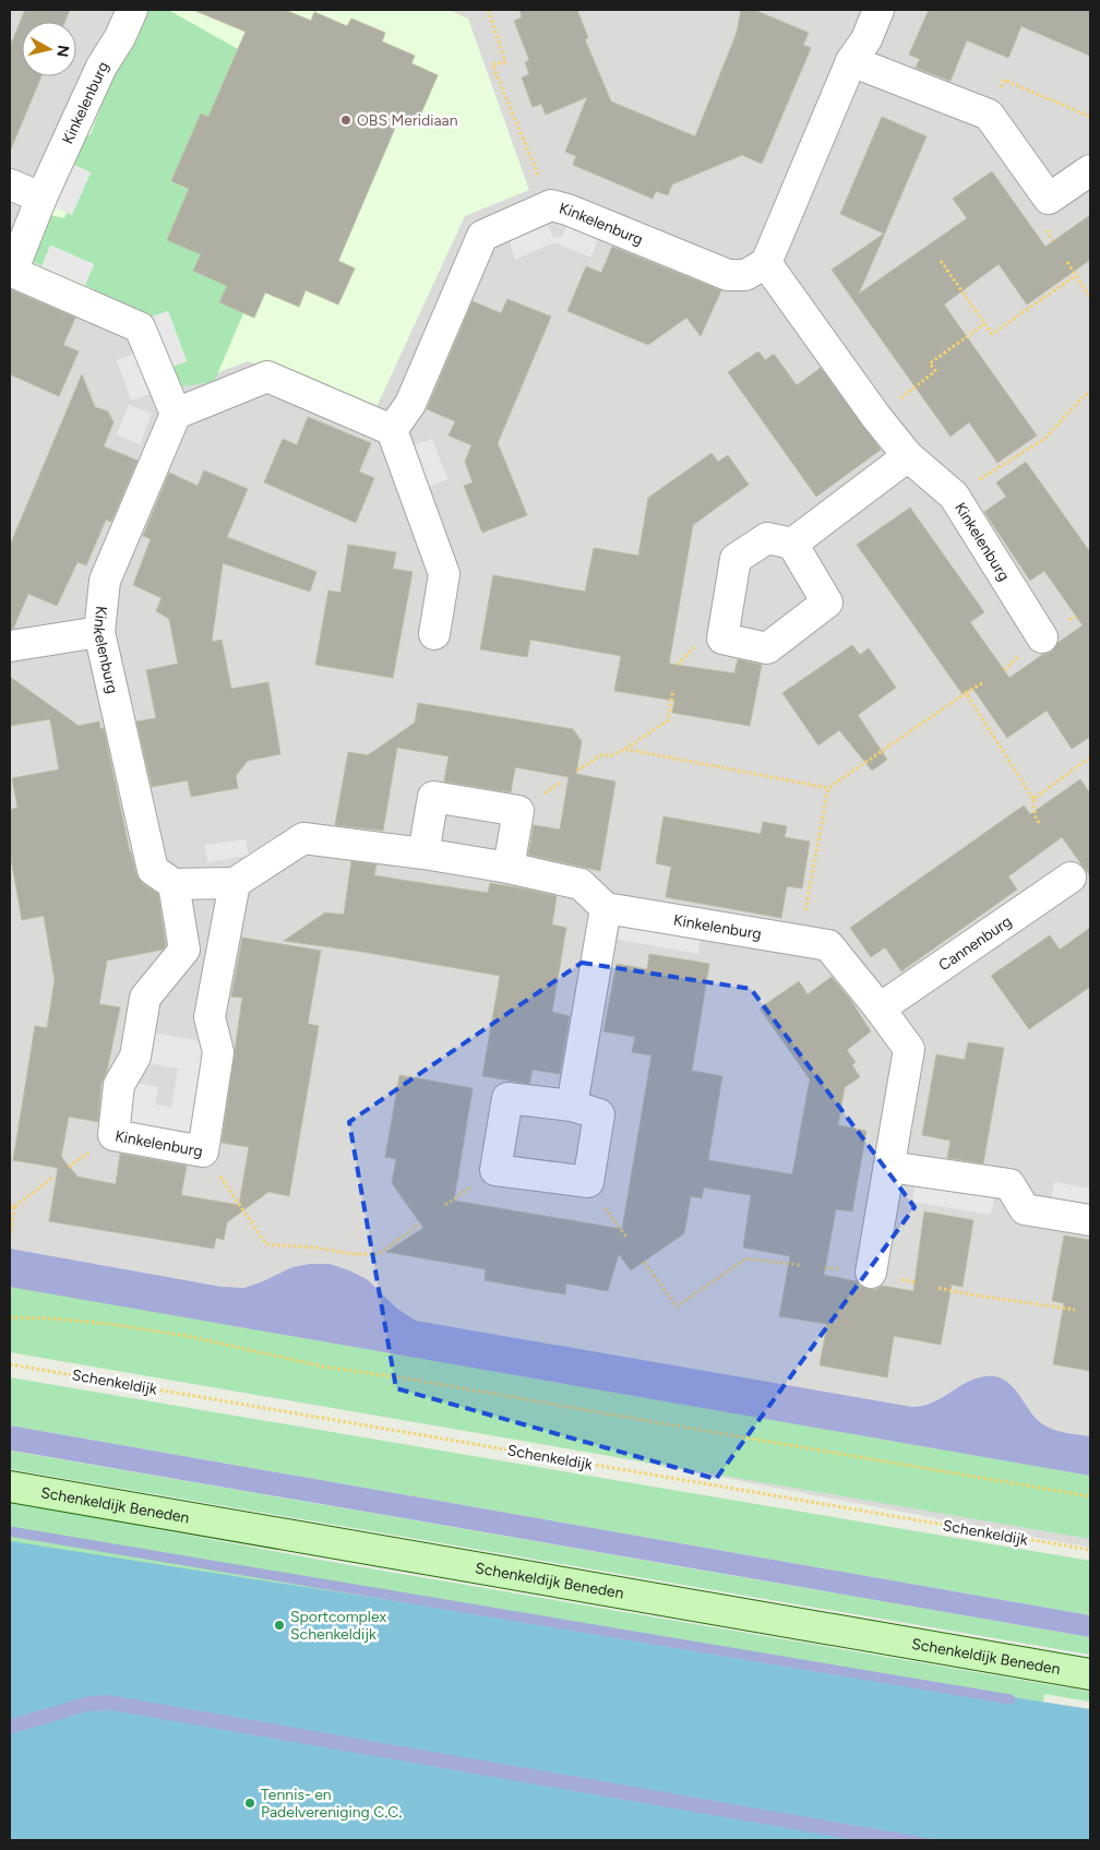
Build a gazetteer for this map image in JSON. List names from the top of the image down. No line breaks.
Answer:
{"streets":{"street":["Kinkelenburg","Cannenburg","Schenkeldijk Beneden"],"path":["Schenkeldijk"]},"places":["OBS Meridiaan","Sportcomplex Schenkeldijk","Tennis- en Padelvereniging C.C."],"north":"right"}
